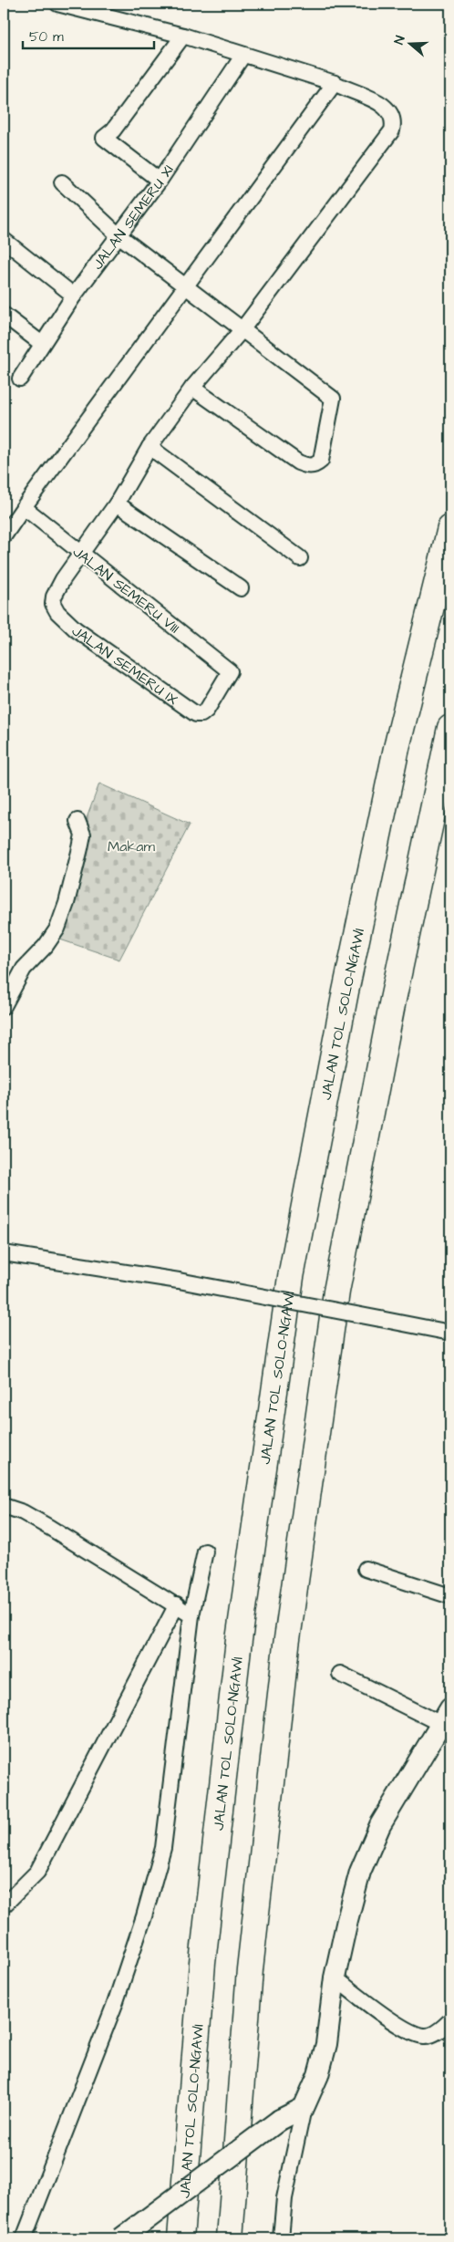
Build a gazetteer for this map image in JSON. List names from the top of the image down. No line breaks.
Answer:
{"streets":{"highway":["JALAN TOL SOLO–NGAWI"],"street":["JALAN SEMERU XI","JALAN SEMERU VIII","JALAN SEMERU IX"]},"crossings":[["JALAN SEMERU VIII","JALAN SEMERU IX"]],"parks":["Makam"],"scale_bar":"50 m","north":"left"}
